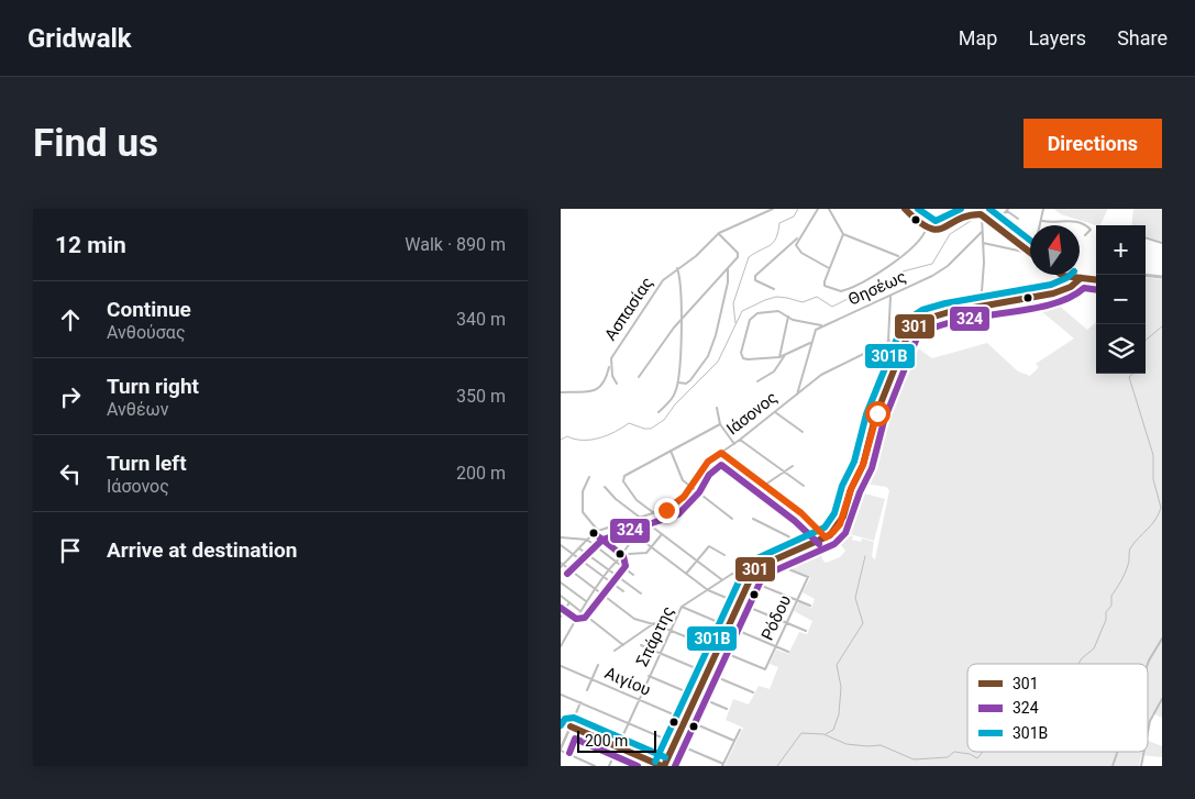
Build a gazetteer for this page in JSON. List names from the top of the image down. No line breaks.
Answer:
{"streets":{"street":["Θησέως","Ασπασίας","Ιάσονος","Ρόδου","Σπάρτης","Αιγίου"]},"crossings":[["Σπάρτης","Αιγίου"]],"lines":["transit line 301","transit line 301B","transit line 324"],"legend":["301","324","301B"],"scale_bar":"200 m","north":"top","page":{"header":"Gridwalk","nav":["Map","Layers","Share"],"buttons":"Directions","title":"Find us","heading":["12 min","Walk · 890 m"],"map_buttons":["+","−"],"list":[["Continue","Ανθούσας","340 m"],["Turn right","Ανθέων","350 m"],["Turn left","Ιάσονος","200 m"],"Arrive at destination"],"scale":"200 m"}}
